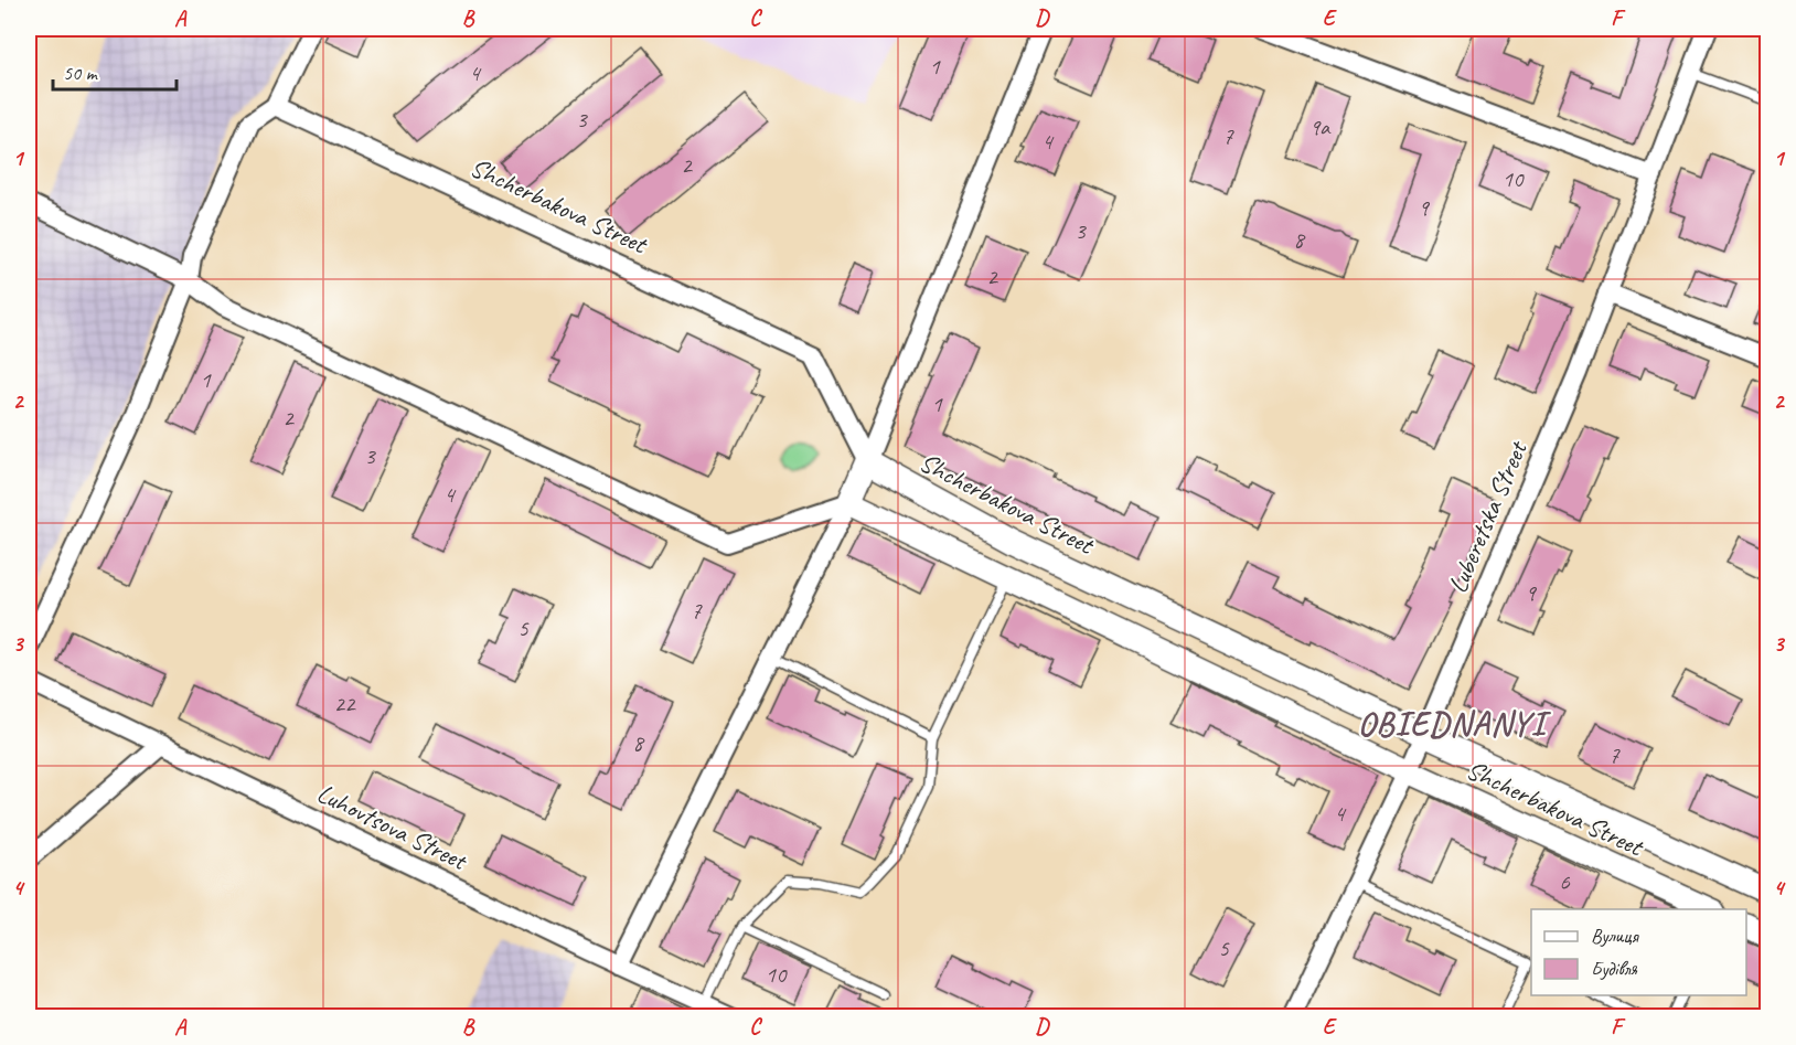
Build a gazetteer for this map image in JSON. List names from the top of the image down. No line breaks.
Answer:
{"streets":{"street":["Shcherbakova Street","Luberetska Street","Luhovtsova Street"]},"crossings":[["Shcherbakova Street","Luberetska Street"]],"districts":["OBIEDNANYI"],"house_numbers":["1","4","3","9а","7","4","2","10","9","3","8","2","1","1","2","3","4","9","7","5","22","8","7","4","6","5","10"],"legend":["Вулиця","Будівля"],"scale_bar":"50 m","grid":{"columns":["A","B","C","D","E","F"],"rows":["1","2","3","4"]}}
